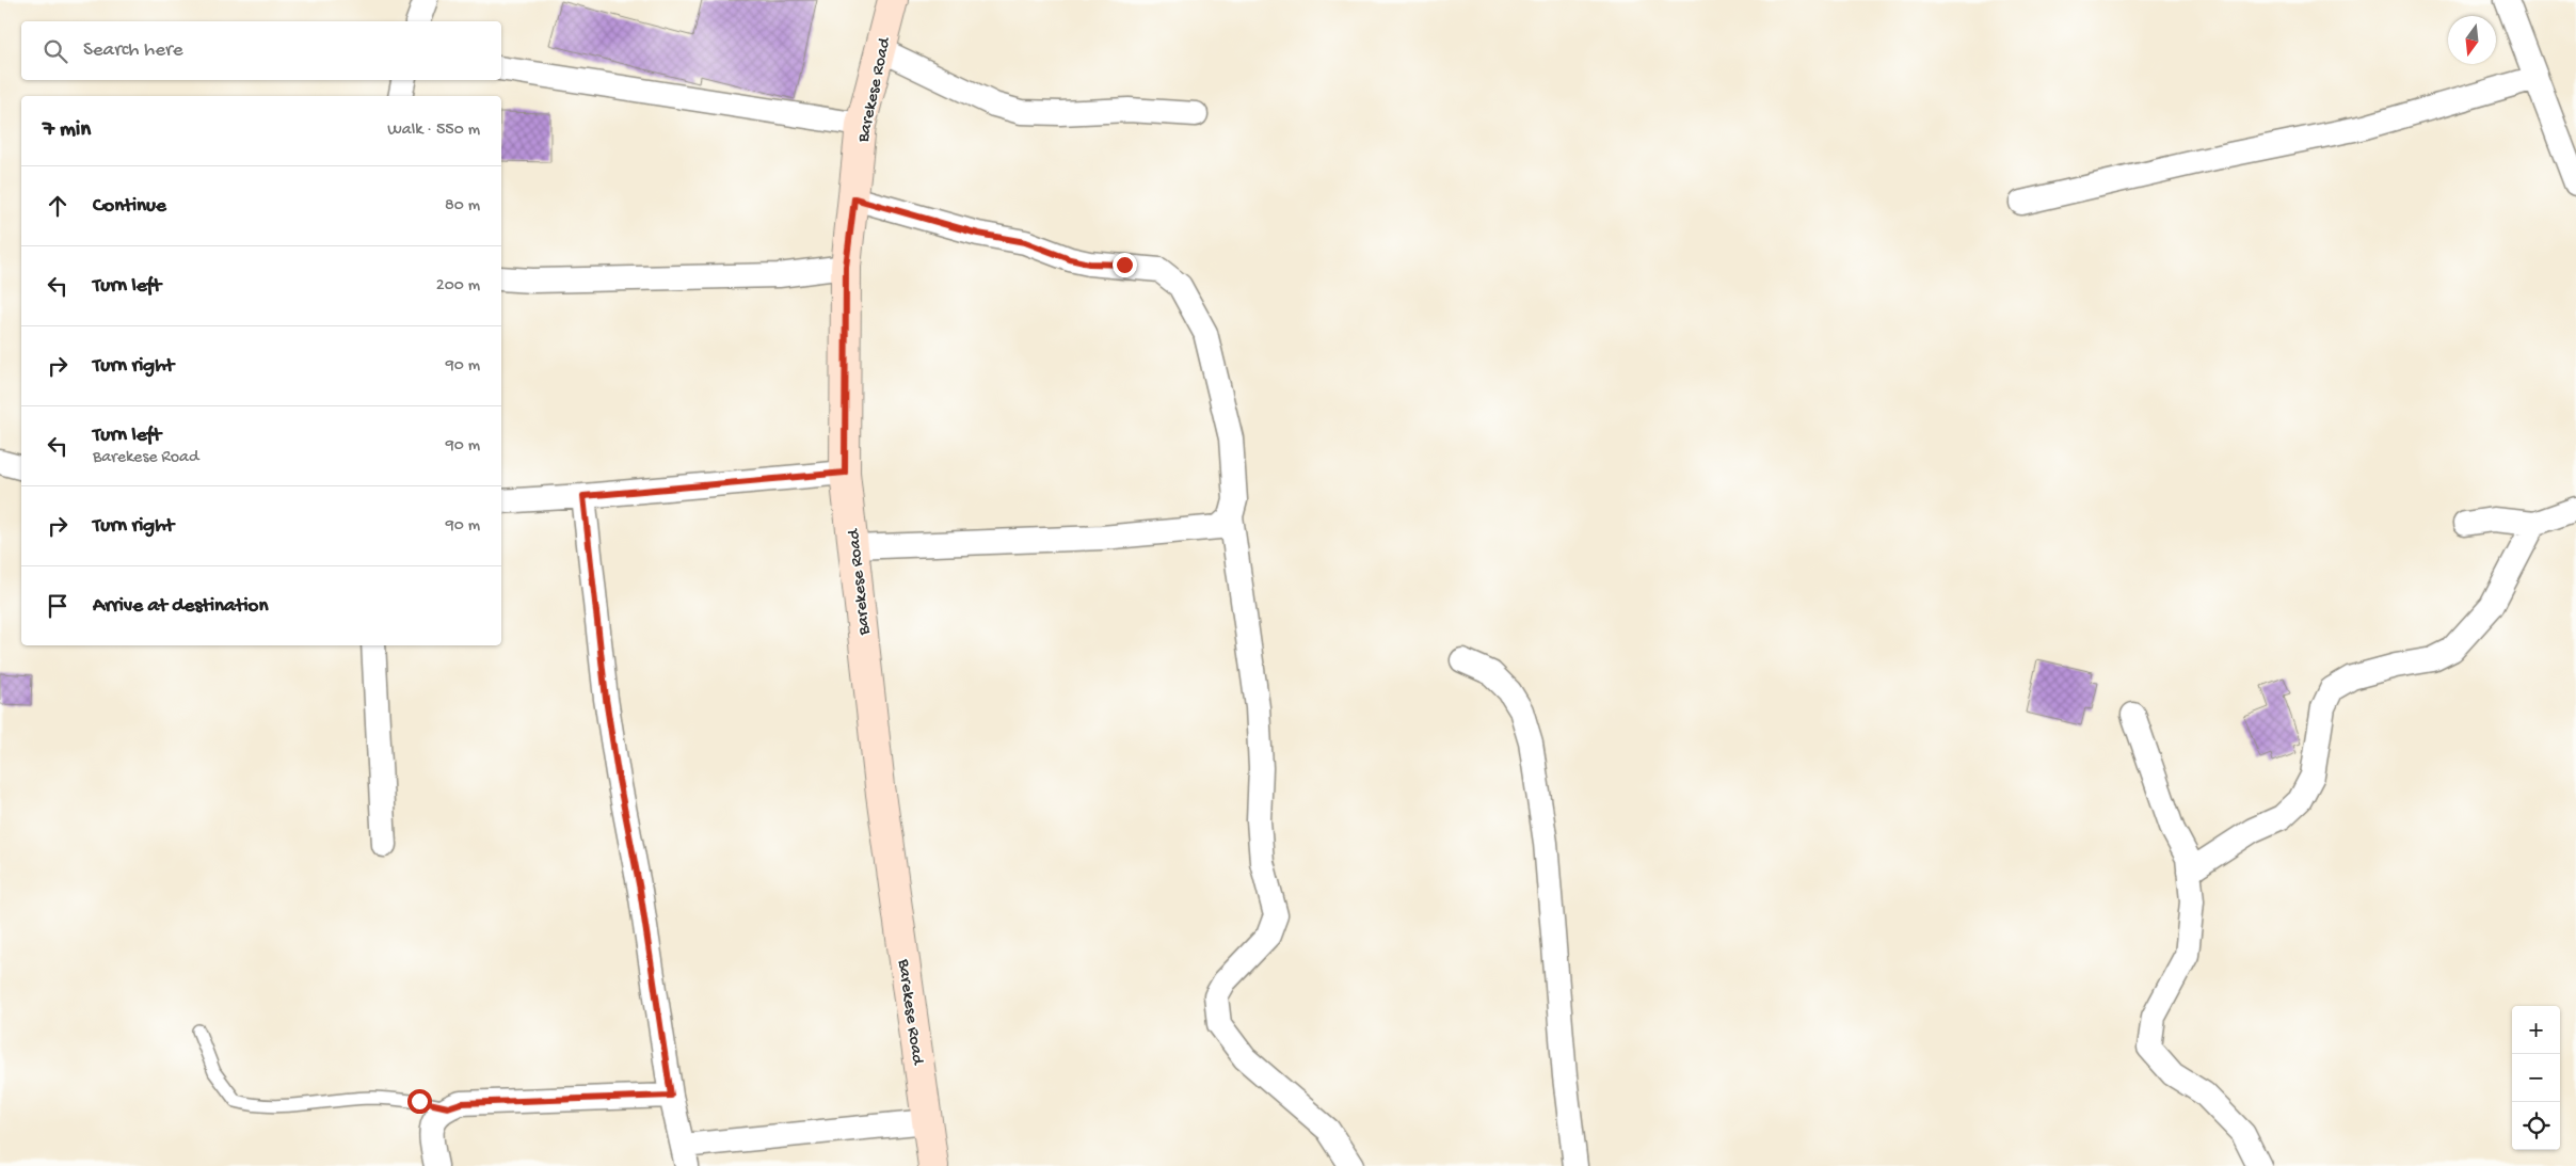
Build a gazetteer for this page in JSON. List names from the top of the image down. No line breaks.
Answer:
{"streets":{"main road":["Barekese Road"]},"north":"bottom","page":{"search":"Search here","heading":["7 min","Walk · 550 m"],"list":[["Continue","80 m"],["Turn left","200 m"],["Turn right","90 m"],["Turn left","Barekese Road","90 m"],["Turn right","90 m"],"Arrive at destination"],"map_buttons":["+","−"]}}
